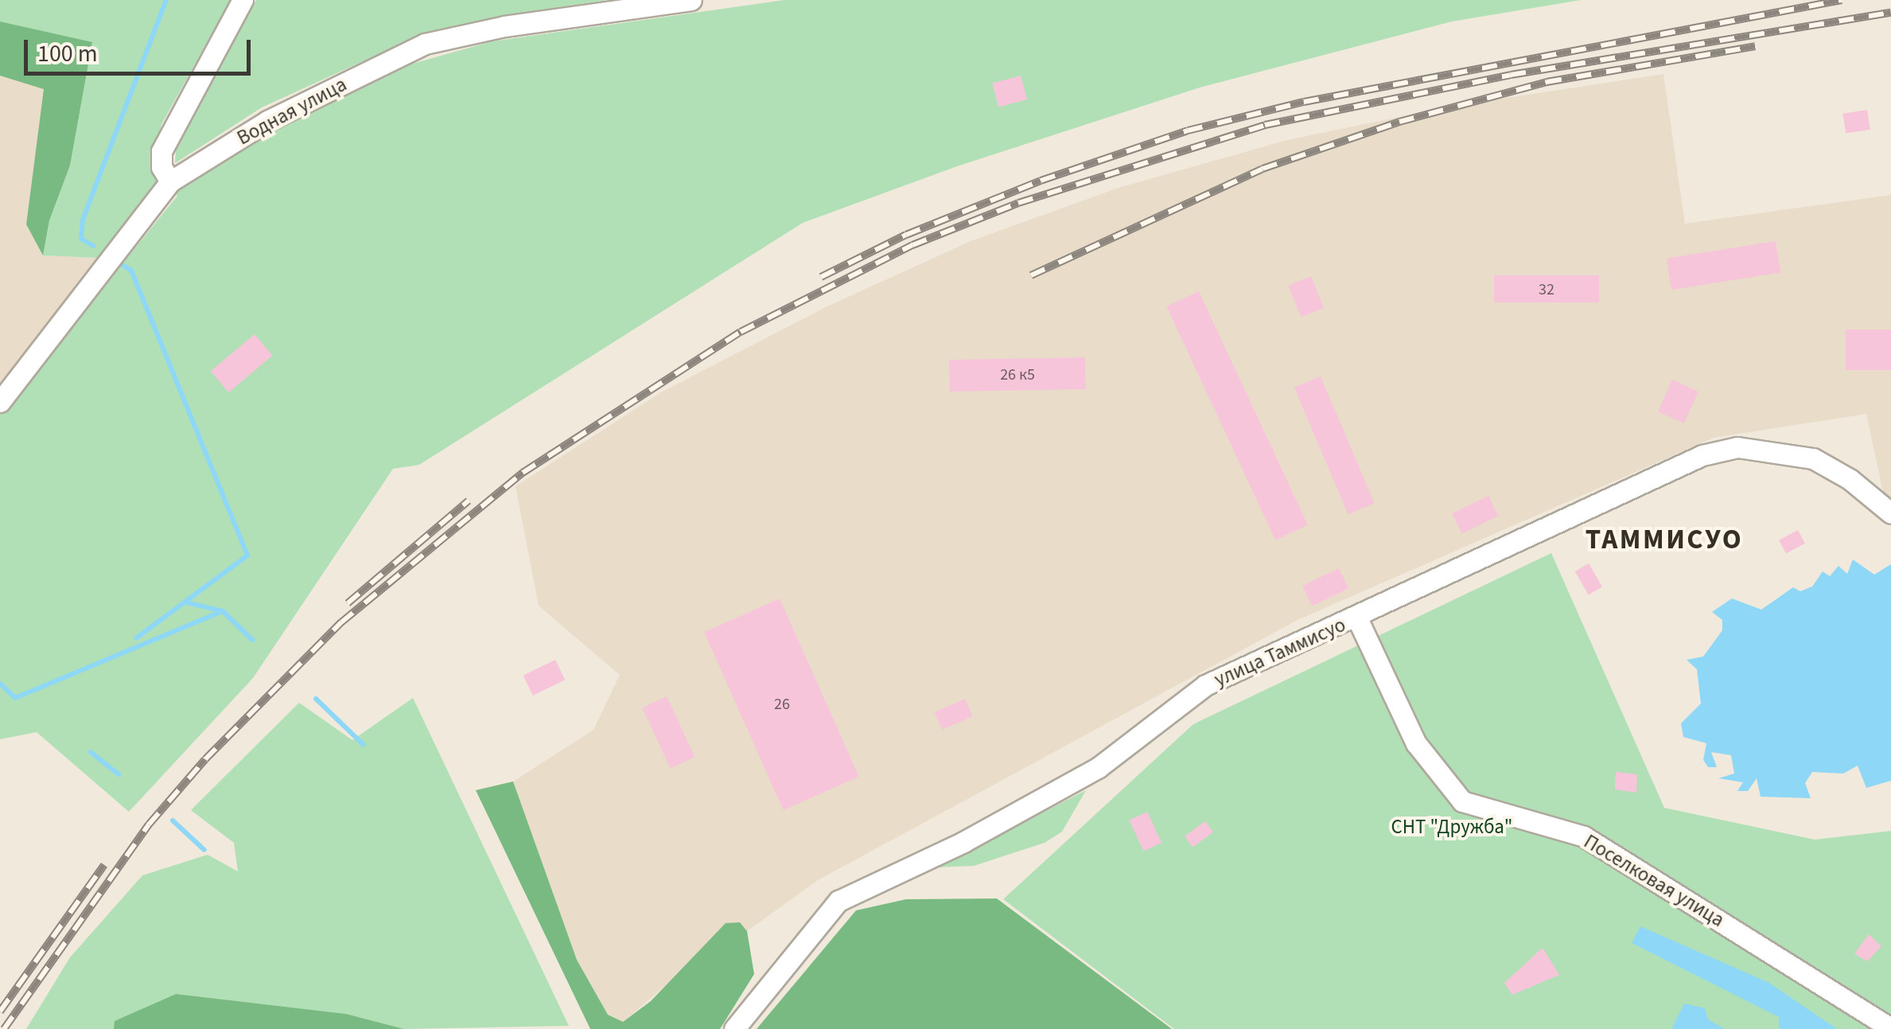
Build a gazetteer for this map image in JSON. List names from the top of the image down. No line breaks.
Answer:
{"streets":{"street":["Водная улица","улица Таммисуо","Поселковая улица"]},"crossings":[["улица Таммисуо","Поселковая улица"]],"districts":["ТАММИСУО"],"parks":["СНТ \"Дружба\""],"house_numbers":["32","26 к5","26"],"scale_bar":"100 m"}
